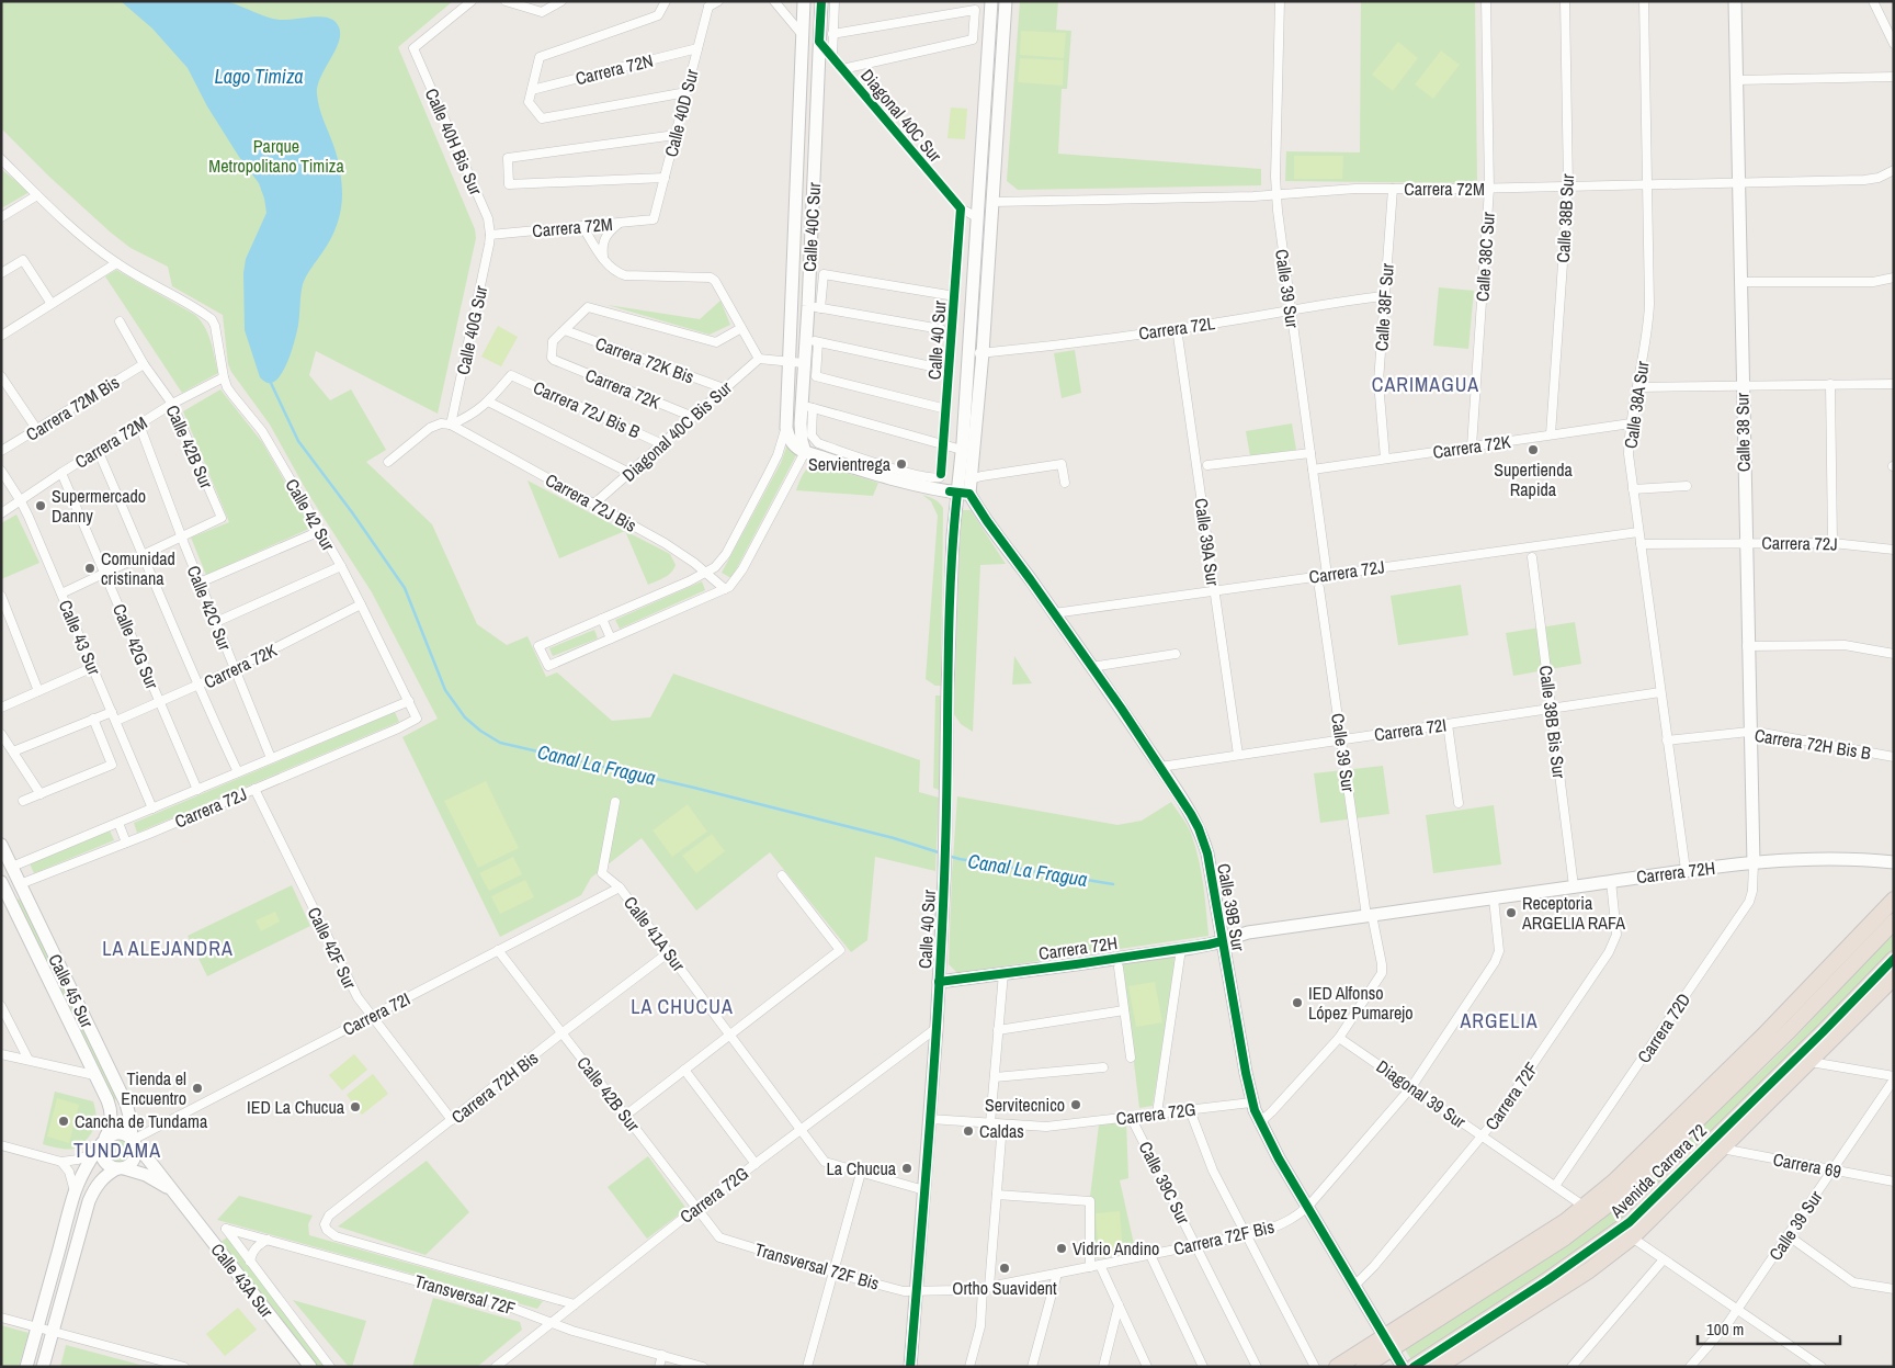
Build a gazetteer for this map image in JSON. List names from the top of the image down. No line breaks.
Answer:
{"streets":{"highway":["Avenida Carrera 72"],"street":["Carrera 72N","Calle 40D Sur","Diagonal 40C Sur","Calle 40H Bis Sur","Carrera 72M","Calle 38B Sur","Calle 40C Sur","Calle 38C Sur","Calle 39 Sur","Calle 38F Sur","Carrera 72L","Calle 40G Sur","Calle 40 Sur","Carrera 72K Bis","Carrera 72K","Calle 38A Sur","Carrera 72M Bis","Carrera 72J Bis B","Diagonal 40C Bis Sur","Calle 38 Sur","Calle 42B Sur","Carrera 72J Bis","Calle 42 Sur","Calle 39A Sur","Carrera 72J","Calle 42C Sur","Calle 43 Sur","Calle 42G Sur","Calle 38B Bis Sur","Carrera 72I","Carrera 72H Bis B","Carrera 72H","Calle 39B Sur","Calle 41A Sur","Calle 42F Sur","Calle 45 Sur","Carrera 72D","Carrera 72H Bis","Diagonal 39 Sur","Carrera 72F","Carrera 72G","Carrera 69","Calle 39C Sur","Carrera 72F Bis","Transversal 72F Bis","Calle 43A Sur","Transversal 72F"]},"crossings":[["Carrera 72N","Calle 40D Sur"],["Calle 40D Sur","Carrera 72M"],["Diagonal 40C Sur","Calle 40C Sur"],["Diagonal 40C Sur","Calle 40 Sur"],["Calle 40H Bis Sur","Carrera 72M"],["Calle 40H Bis Sur","Calle 40G Sur"],["Carrera 72M","Calle 38B Sur"],["Carrera 72M","Calle 38C Sur"],["Carrera 72M","Calle 39 Sur"],["Carrera 72M","Calle 38F Sur"],["Carrera 72M","Calle 40G Sur"],["Carrera 72M","Calle 40 Sur"],["Carrera 72M","Calle 38A Sur"],["Carrera 72M","Calle 38 Sur"],["Carrera 72M","Calle 42B Sur"],["Carrera 72M","Calle 42 Sur"],["Carrera 72M","Calle 42C Sur"],["Carrera 72M","Calle 43 Sur"],["Carrera 72M","Calle 42G Sur"],["Calle 38B Sur","Carrera 72K"],["Calle 40C Sur","Calle 40 Sur"],["Calle 38C Sur","Carrera 72K"],["Calle 39 Sur","Carrera 72L"],["Calle 39 Sur","Carrera 72K"],["Calle 39 Sur","Carrera 72J"],["Calle 39 Sur","Carrera 72I"],["Calle 39 Sur","Carrera 72H"],["Calle 39 Sur","Diagonal 39 Sur"],["Calle 39 Sur","Carrera 69"],["Calle 38F Sur","Carrera 72L"],["Calle 38F Sur","Carrera 72K"],["Carrera 72L","Calle 40 Sur"],["Carrera 72L","Calle 39A Sur"],["Calle 40G Sur","Carrera 72J Bis"],["Calle 40 Sur","Carrera 72H"],["Calle 40 Sur","Calle 39B Sur"],["Calle 40 Sur","Carrera 72G"],["Calle 40 Sur","Carrera 72F Bis"],["Calle 40 Sur","Transversal 72F Bis"],["Carrera 72K Bis","Carrera 72K"],["Carrera 72K Bis","Diagonal 40C Bis Sur"],["Carrera 72K","Calle 38A Sur"],["Carrera 72K","Diagonal 40C Bis Sur"],["Carrera 72K","Calle 42 Sur"],["Carrera 72K","Calle 42C Sur"],["Carrera 72K","Calle 43 Sur"],["Carrera 72K","Calle 42G Sur"],["Calle 38A Sur","Carrera 72J"],["Calle 38A Sur","Carrera 72I"],["Calle 38A Sur","Carrera 72H Bis B"],["Calle 38A Sur","Carrera 72H"],["Carrera 72M Bis","Calle 42B Sur"],["Carrera 72J Bis B","Diagonal 40C Bis Sur"],["Diagonal 40C Bis Sur","Carrera 72J Bis"],["Calle 38 Sur","Carrera 72J"],["Calle 38 Sur","Carrera 72H Bis B"],["Calle 38 Sur","Carrera 72H"],["Calle 38 Sur","Carrera 72D"],["Calle 42B Sur","Calle 42C Sur"],["Calle 42B Sur","Carrera 72I"],["Calle 42B Sur","Carrera 72H Bis"],["Calle 42B Sur","Carrera 72G"],["Calle 42B Sur","Transversal 72F Bis"],["Calle 42 Sur","Carrera 72J"],["Calle 39A Sur","Carrera 72J"],["Calle 39A Sur","Carrera 72I"],["Carrera 72J","Calle 42C Sur"],["Carrera 72J","Calle 43 Sur"],["Carrera 72J","Calle 42G Sur"],["Carrera 72J","Calle 39B Sur"],["Carrera 72J","Calle 42F Sur"],["Carrera 72J","Calle 45 Sur"],["Calle 38B Bis Sur","Carrera 72I"],["Calle 38B Bis Sur","Carrera 72H"],["Carrera 72I","Calle 39B Sur"],["Carrera 72I","Calle 41A Sur"],["Carrera 72I","Calle 42F Sur"],["Carrera 72I","Calle 45 Sur"],["Carrera 72I","Calle 43A Sur"],["Carrera 72H","Calle 39B Sur"],["Carrera 72H","Carrera 72D"],["Carrera 72H","Carrera 72F"],["Carrera 72H","Carrera 72F Bis"],["Calle 39B Sur","Carrera 72F"],["Calle 39B Sur","Carrera 72G"],["Calle 39B Sur","Avenida Carrera 72"],["Calle 39B Sur","Carrera 72F Bis"],["Calle 41A Sur","Carrera 72H Bis"],["Calle 41A Sur","Carrera 72G"],["Calle 42F Sur","Carrera 72H Bis"],["Calle 45 Sur","Calle 43A Sur"],["Carrera 72D","Diagonal 39 Sur"],["Carrera 72H Bis","Transversal 72F"],["Diagonal 39 Sur","Carrera 72F"],["Diagonal 39 Sur","Avenida Carrera 72"],["Diagonal 39 Sur","Carrera 72F Bis"],["Carrera 72G","Calle 39C Sur"],["Carrera 72G","Transversal 72F"],["Carrera 69","Avenida Carrera 72"],["Calle 39C Sur","Carrera 72F Bis"],["Carrera 72F Bis","Transversal 72F Bis"],["Calle 43A Sur","Transversal 72F"]],"districts":["CARIMAGUA","LA ALEJANDRA","LA CHUCUA","ARGELIA","TUNDAMA"],"water":["Lago Timiza","Canal La Fragua"],"parks":["Parque Metropolitano Timiza"],"places":["Supertienda Rapida","Servientrega","Supermercado Danny","Comunidad cristinana","Receptoria ARGELIA RAFA","IED Alfonso López Pumarejo","Tienda el Encuentro","Servitecnico","IED La Chucua","Cancha de Tundama","Caldas","La Chucua","Vidrio Andino","Ortho Suavident"],"scale_bar":"100 m"}
